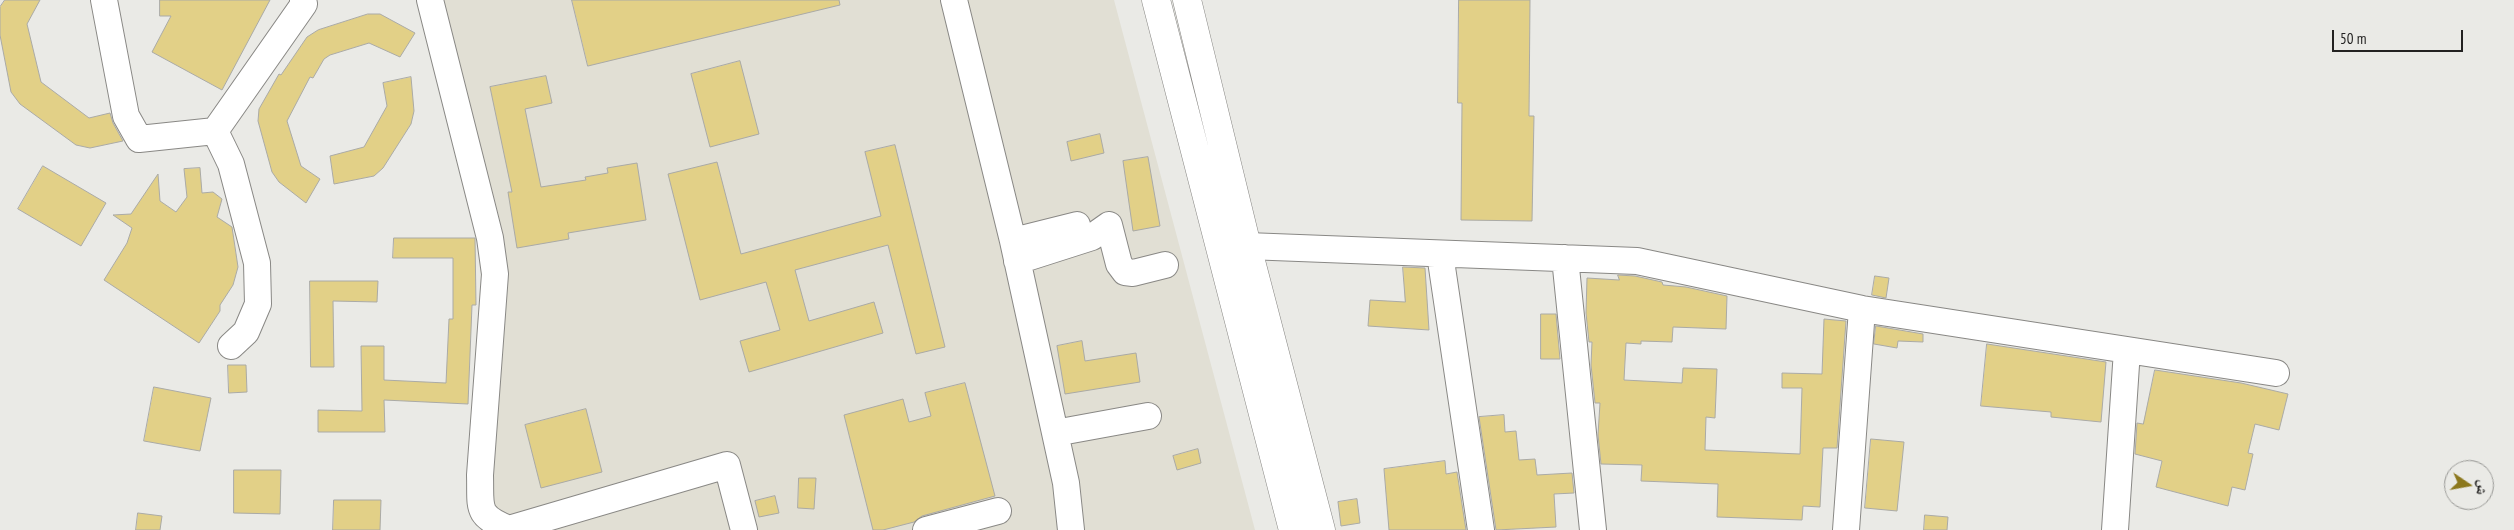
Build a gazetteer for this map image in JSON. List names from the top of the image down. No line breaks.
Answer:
{"scale_bar":"50 m","north":"right"}
